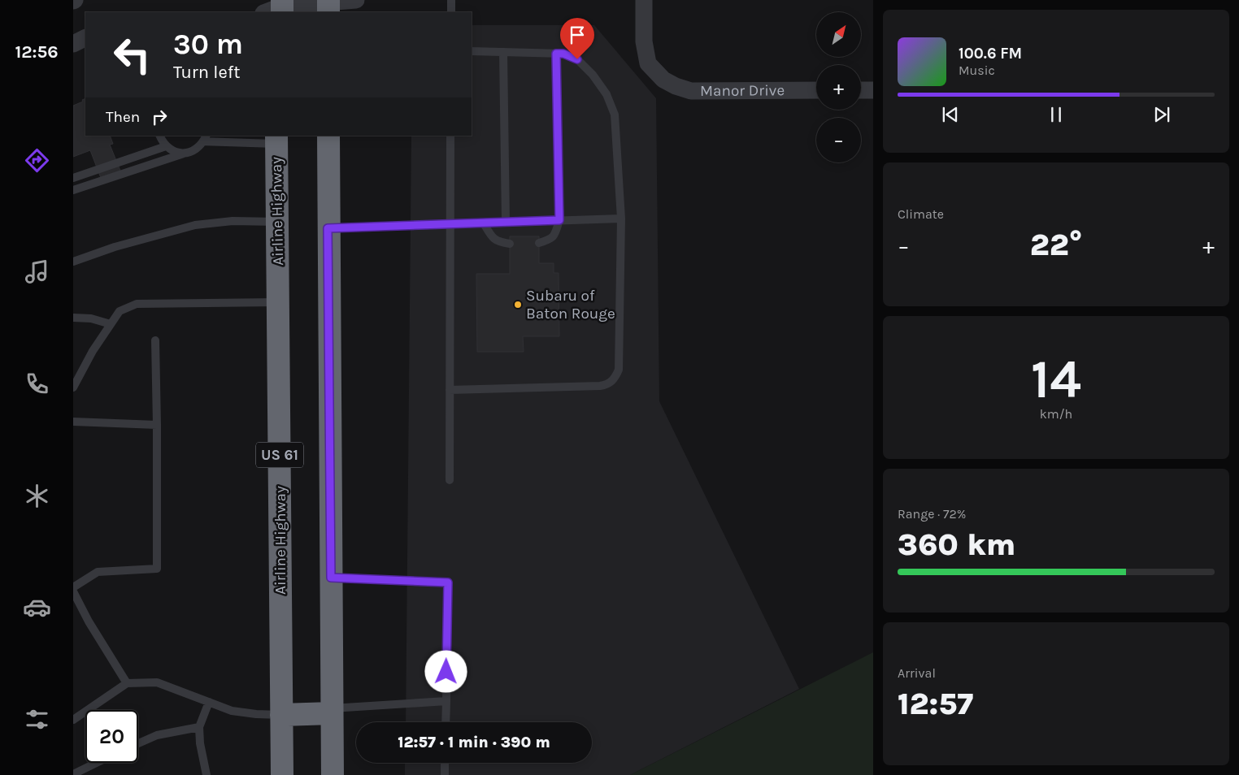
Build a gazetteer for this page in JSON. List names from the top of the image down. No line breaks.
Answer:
{"streets":{"highway":["Airline Highway","US 61"],"street":["Manor Drive"]},"places":["Subaru of Baton Rouge"],"north":"top right","page":{"tabs":"12:56","map_buttons":["+","−"],"turn":["30 m","Turn left"],"song":["100.6 FM","Music"],"then":"Then","tile":["Climate",["14","km/h"],["Range · 72%","360 km"],["Arrival","12:57"]],"heat":["−","22°","+"],"limit":"20","trip":"12:57 · 1 min · 390 m"}}
